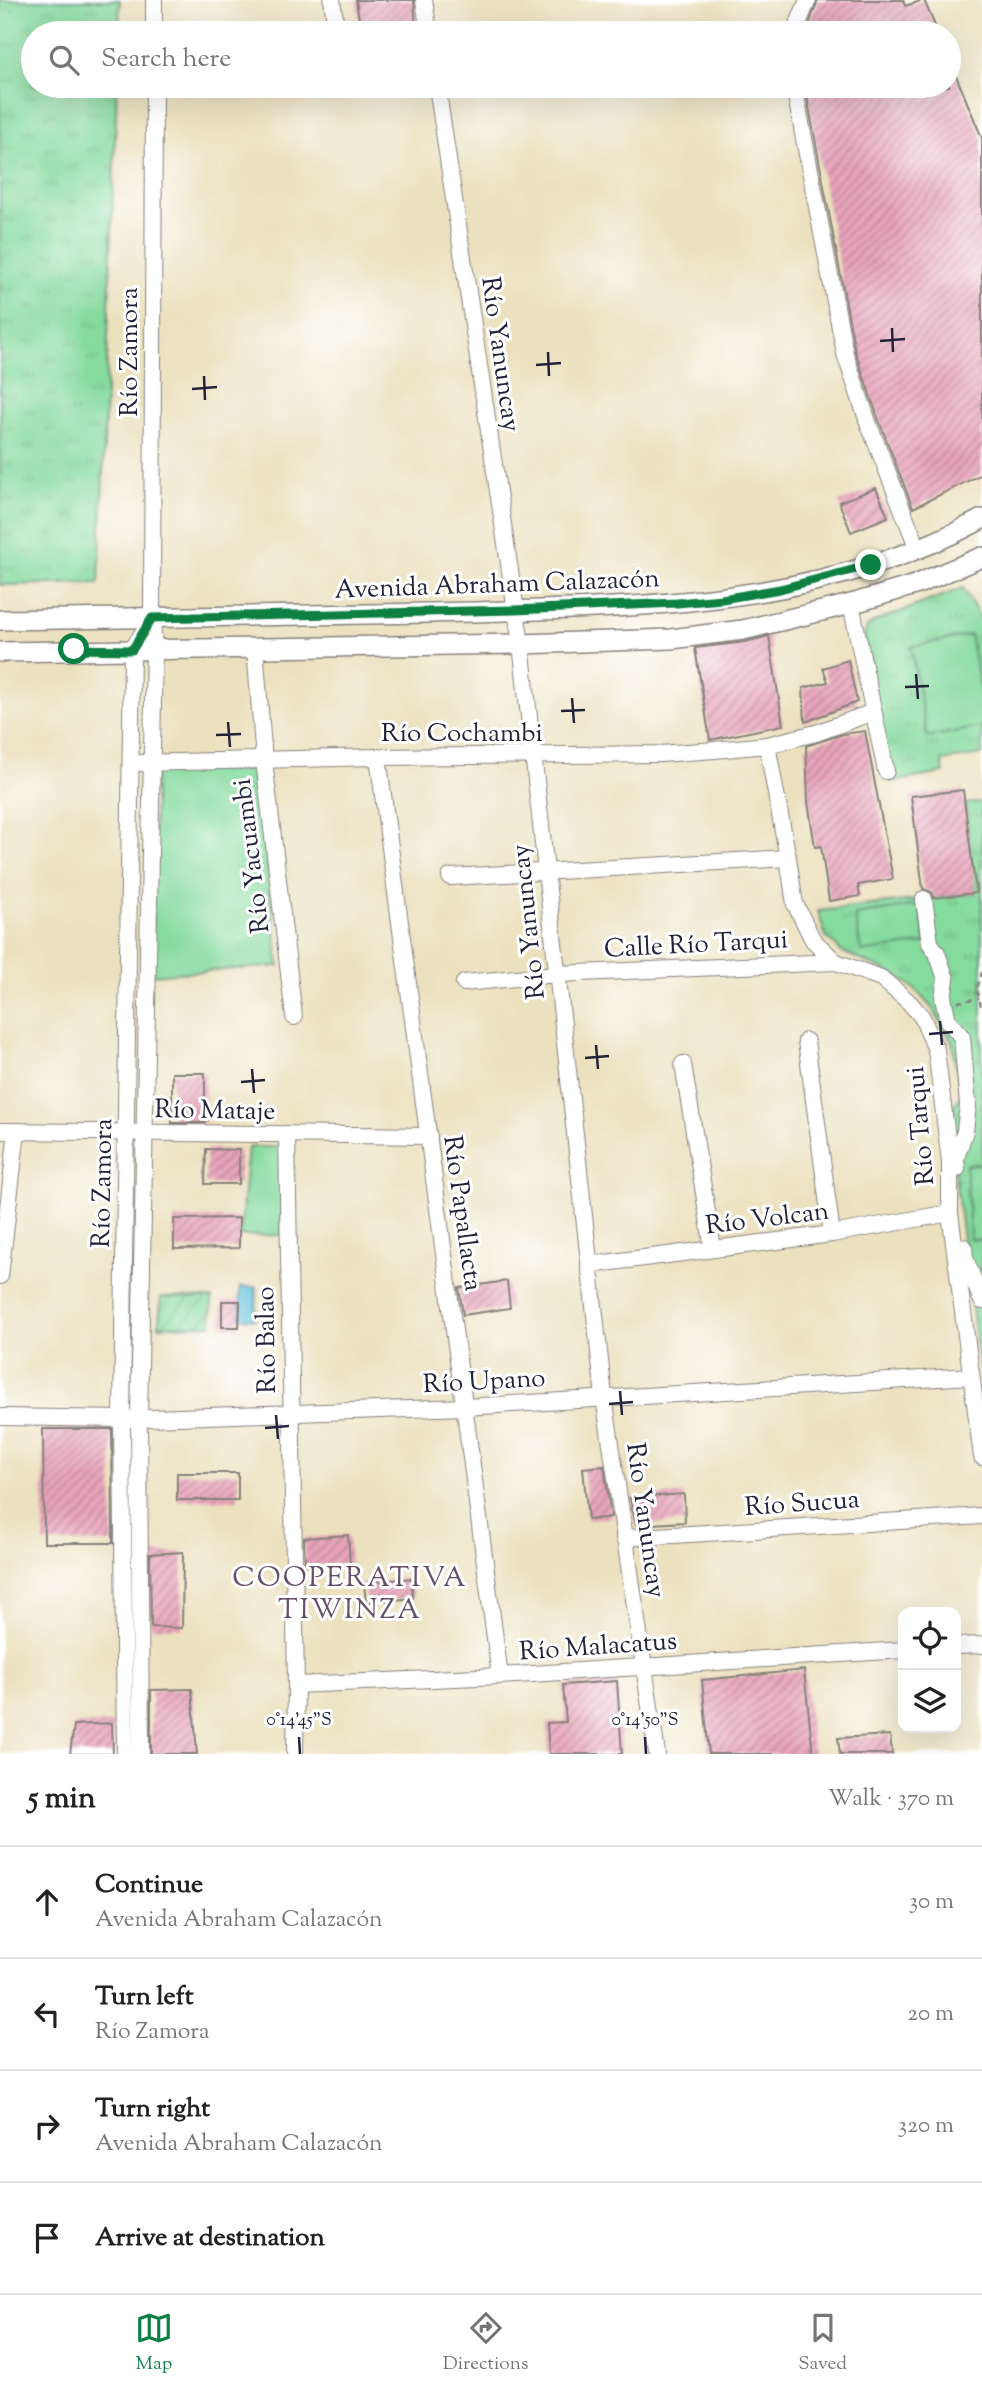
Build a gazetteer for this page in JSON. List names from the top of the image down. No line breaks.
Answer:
{"streets":{"main road":["Avenida Abraham Calazacón"],"street":["Río Zamora","Río Yanuncay","Río Cochambi","Río Yacuambi","Calle Río Tarqui","Río Mataje","Río Tarqui","Río Papallacta","Río Volcan","Río Balao","Río Upano","Río Sucua","Río Malacatus"]},"crossings":[["Río Zamora","Avenida Abraham Calazacón"],["Río Zamora","Río Cochambi"],["Río Zamora","Río Mataje"],["Río Zamora","Río Upano"],["Río Yanuncay","Avenida Abraham Calazacón"],["Río Yanuncay","Río Cochambi"],["Río Yanuncay","Calle Río Tarqui"],["Río Yanuncay","Río Volcan"],["Río Yanuncay","Río Upano"],["Río Yanuncay","Río Sucua"],["Río Yanuncay","Río Malacatus"],["Río Cochambi","Río Yacuambi"],["Río Cochambi","Río Tarqui"],["Río Cochambi","Río Papallacta"],["Calle Río Tarqui","Río Tarqui"],["Río Mataje","Río Papallacta"],["Río Mataje","Río Balao"],["Río Tarqui","Río Volcan"],["Río Tarqui","Río Upano"],["Río Papallacta","Río Upano"],["Río Papallacta","Río Malacatus"],["Río Balao","Río Upano"],["Río Balao","Río Malacatus"]],"districts":["COOPERATIVA TIWINZA"],"page":{"search":"Search here","heading":["5 min","Walk · 370 m"],"list":[["Continue","Avenida Abraham Calazacón","30 m"],["Turn left","Río Zamora","20 m"],["Turn right","Avenida Abraham Calazacón","320 m"],"Arrive at destination"],"nav":["Map","Directions","Saved"]},"coordinates":["0°14'45\"S","0°14'50\"S"]}
